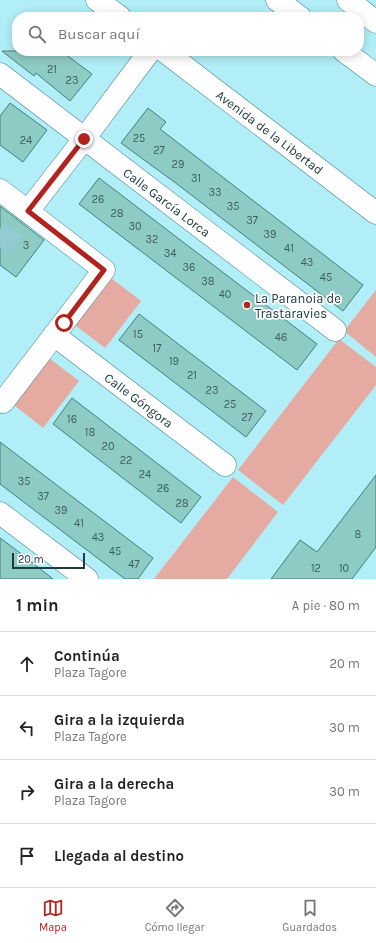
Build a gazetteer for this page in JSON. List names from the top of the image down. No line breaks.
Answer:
{"streets":{"main road":["Avenida de la Libertad","Calle García Lorca","Calle Góngora"]},"places":["La Paranoia de Trastaravies"],"house_numbers":["21","23","25","24","27","29","31","33","26","35","28","37","30","39","32","3","41","34","43","36","45","38","40","15","46","17","19","21","23","25","27","16","18","20","22","24","35","26","37","28","39","41","8","43","45","47","12","10"],"scale_bar":"20 m","page":{"search":"Buscar aquí","scale":"20 m","heading":["1 min","A pie · 80 m"],"list":[["Continúa","Plaza Tagore","20 m"],["Gira a la izquierda","Plaza Tagore","30 m"],["Gira a la derecha","Plaza Tagore","30 m"],"Llegada al destino"],"nav":["Mapa","Cómo llegar","Guardados"]}}
